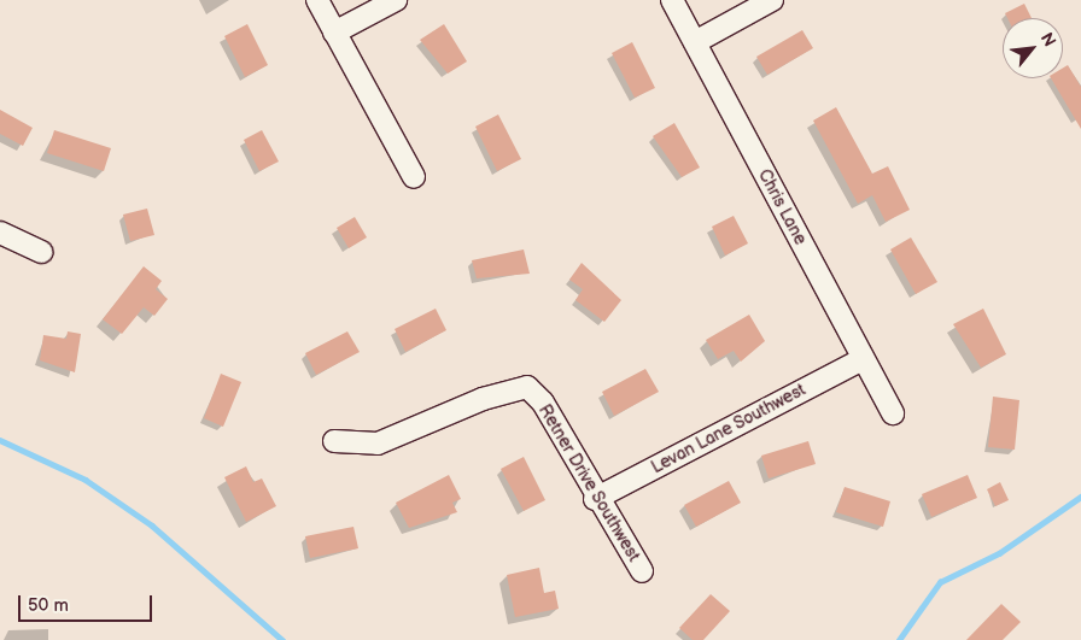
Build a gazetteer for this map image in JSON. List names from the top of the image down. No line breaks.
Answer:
{"streets":{"street":["Chris Lane","Levan Lane Southwest","Retner Drive Southwest"]},"crossings":[["Chris Lane","Levan Lane Southwest"],["Levan Lane Southwest","Retner Drive Southwest"]],"scale_bar":"50 m","north":"top right"}
